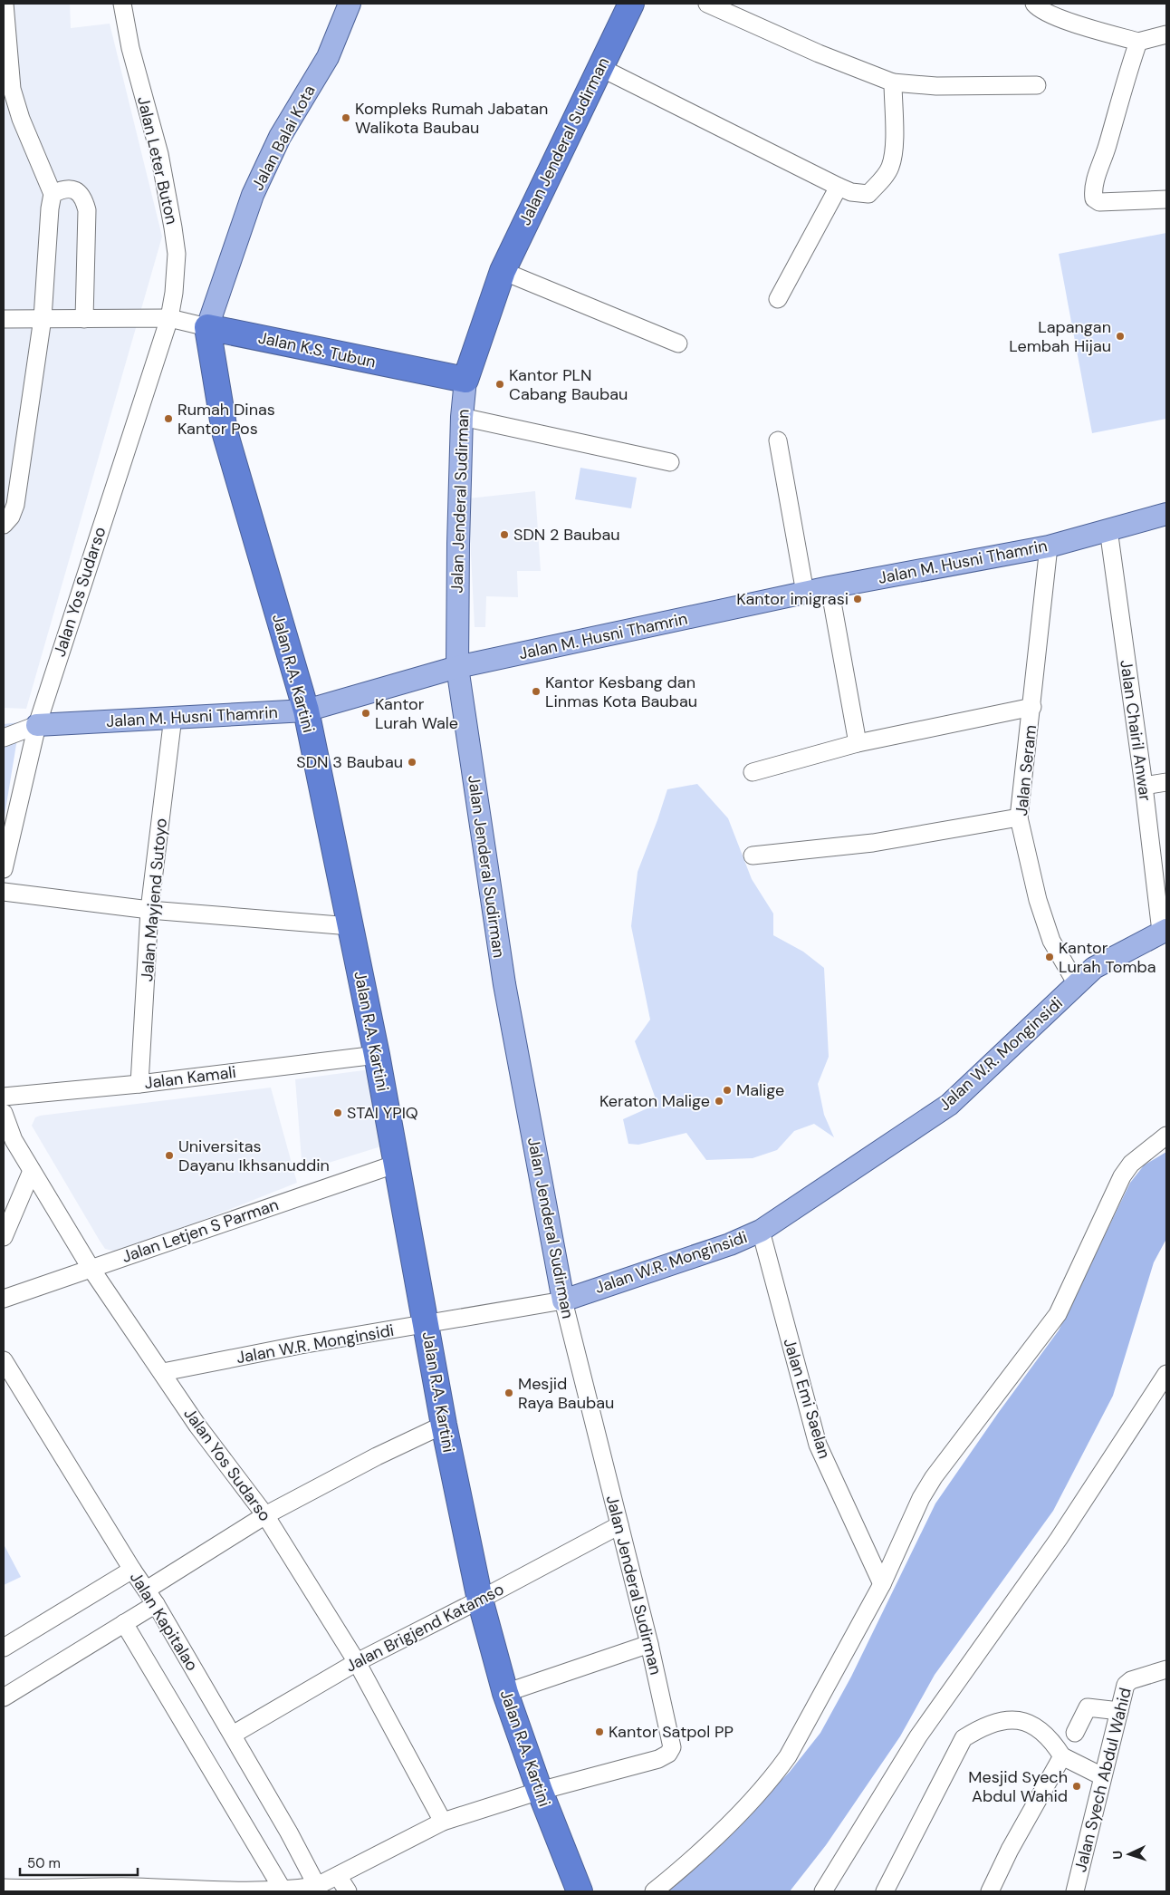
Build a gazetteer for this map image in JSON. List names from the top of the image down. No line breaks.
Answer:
{"streets":{"highway":["Jalan Jenderal Sudirman","Jalan K.S. Tubun","Jalan R.A. Kartini"],"main road":["Jalan Balai Kota","Jalan M. Husni Thamrin","Jalan W.R. Monginsidi"],"street":["Jalan Leter Buton","Jalan Yos Sudarso","Jalan Chairil Anwar","Jalan Seram","Jalan Mayjend Sutoyo","Jalan Kamali","Jalan Letjen S Parman","Jalan Emi Saelan","Jalan Kapitalao","Jalan Brigjend Katamso","Jalan Syech Abdul Wahid"]},"crossings":[["Jalan Balai Kota","Jalan K.S. Tubun"],["Jalan Balai Kota","Jalan R.A. Kartini"],["Jalan Jenderal Sudirman","Jalan K.S. Tubun"],["Jalan Jenderal Sudirman","Jalan M. Husni Thamrin"],["Jalan Jenderal Sudirman","Jalan R.A. Kartini"],["Jalan Jenderal Sudirman","Jalan W.R. Monginsidi"],["Jalan Jenderal Sudirman","Jalan Brigjend Katamso"],["Jalan Leter Buton","Jalan K.S. Tubun"],["Jalan Leter Buton","Jalan Yos Sudarso"],["Jalan K.S. Tubun","Jalan Yos Sudarso"],["Jalan K.S. Tubun","Jalan R.A. Kartini"],["Jalan M. Husni Thamrin","Jalan Yos Sudarso"],["Jalan M. Husni Thamrin","Jalan R.A. Kartini"],["Jalan M. Husni Thamrin","Jalan Chairil Anwar"],["Jalan M. Husni Thamrin","Jalan Seram"],["Jalan M. Husni Thamrin","Jalan Mayjend Sutoyo"],["Jalan Yos Sudarso","Jalan W.R. Monginsidi"],["Jalan Yos Sudarso","Jalan Letjen S Parman"],["Jalan Yos Sudarso","Jalan Brigjend Katamso"],["Jalan R.A. Kartini","Jalan W.R. Monginsidi"],["Jalan R.A. Kartini","Jalan Kamali"],["Jalan R.A. Kartini","Jalan Letjen S Parman"],["Jalan R.A. Kartini","Jalan Brigjend Katamso"],["Jalan Chairil Anwar","Jalan W.R. Monginsidi"],["Jalan Seram","Jalan W.R. Monginsidi"],["Jalan Mayjend Sutoyo","Jalan Kamali"],["Jalan W.R. Monginsidi","Jalan Emi Saelan"],["Jalan Kapitalao","Jalan Brigjend Katamso"]],"places":["Kompleks Rumah Jabatan Walikota Baubau","Lapangan Lembah Hijau","Kantor PLN Cabang Baubau","Rumah Dinas Kantor Pos","SDN 2 Baubau","Kantor imigrasi","Kantor Kesbang dan Linmas Kota Baubau","Kantor Lurah Wale","SDN 3 Baubau","Kantor Lurah Tomba","Malige","Keraton Malige","STAI YPIQ","Universitas Dayanu Ikhsanuddin","Mesjid Raya Baubau","Kantor Satpol PP","Mesjid Syech Abdul Wahid"],"scale_bar":"50 m","north":"left"}
